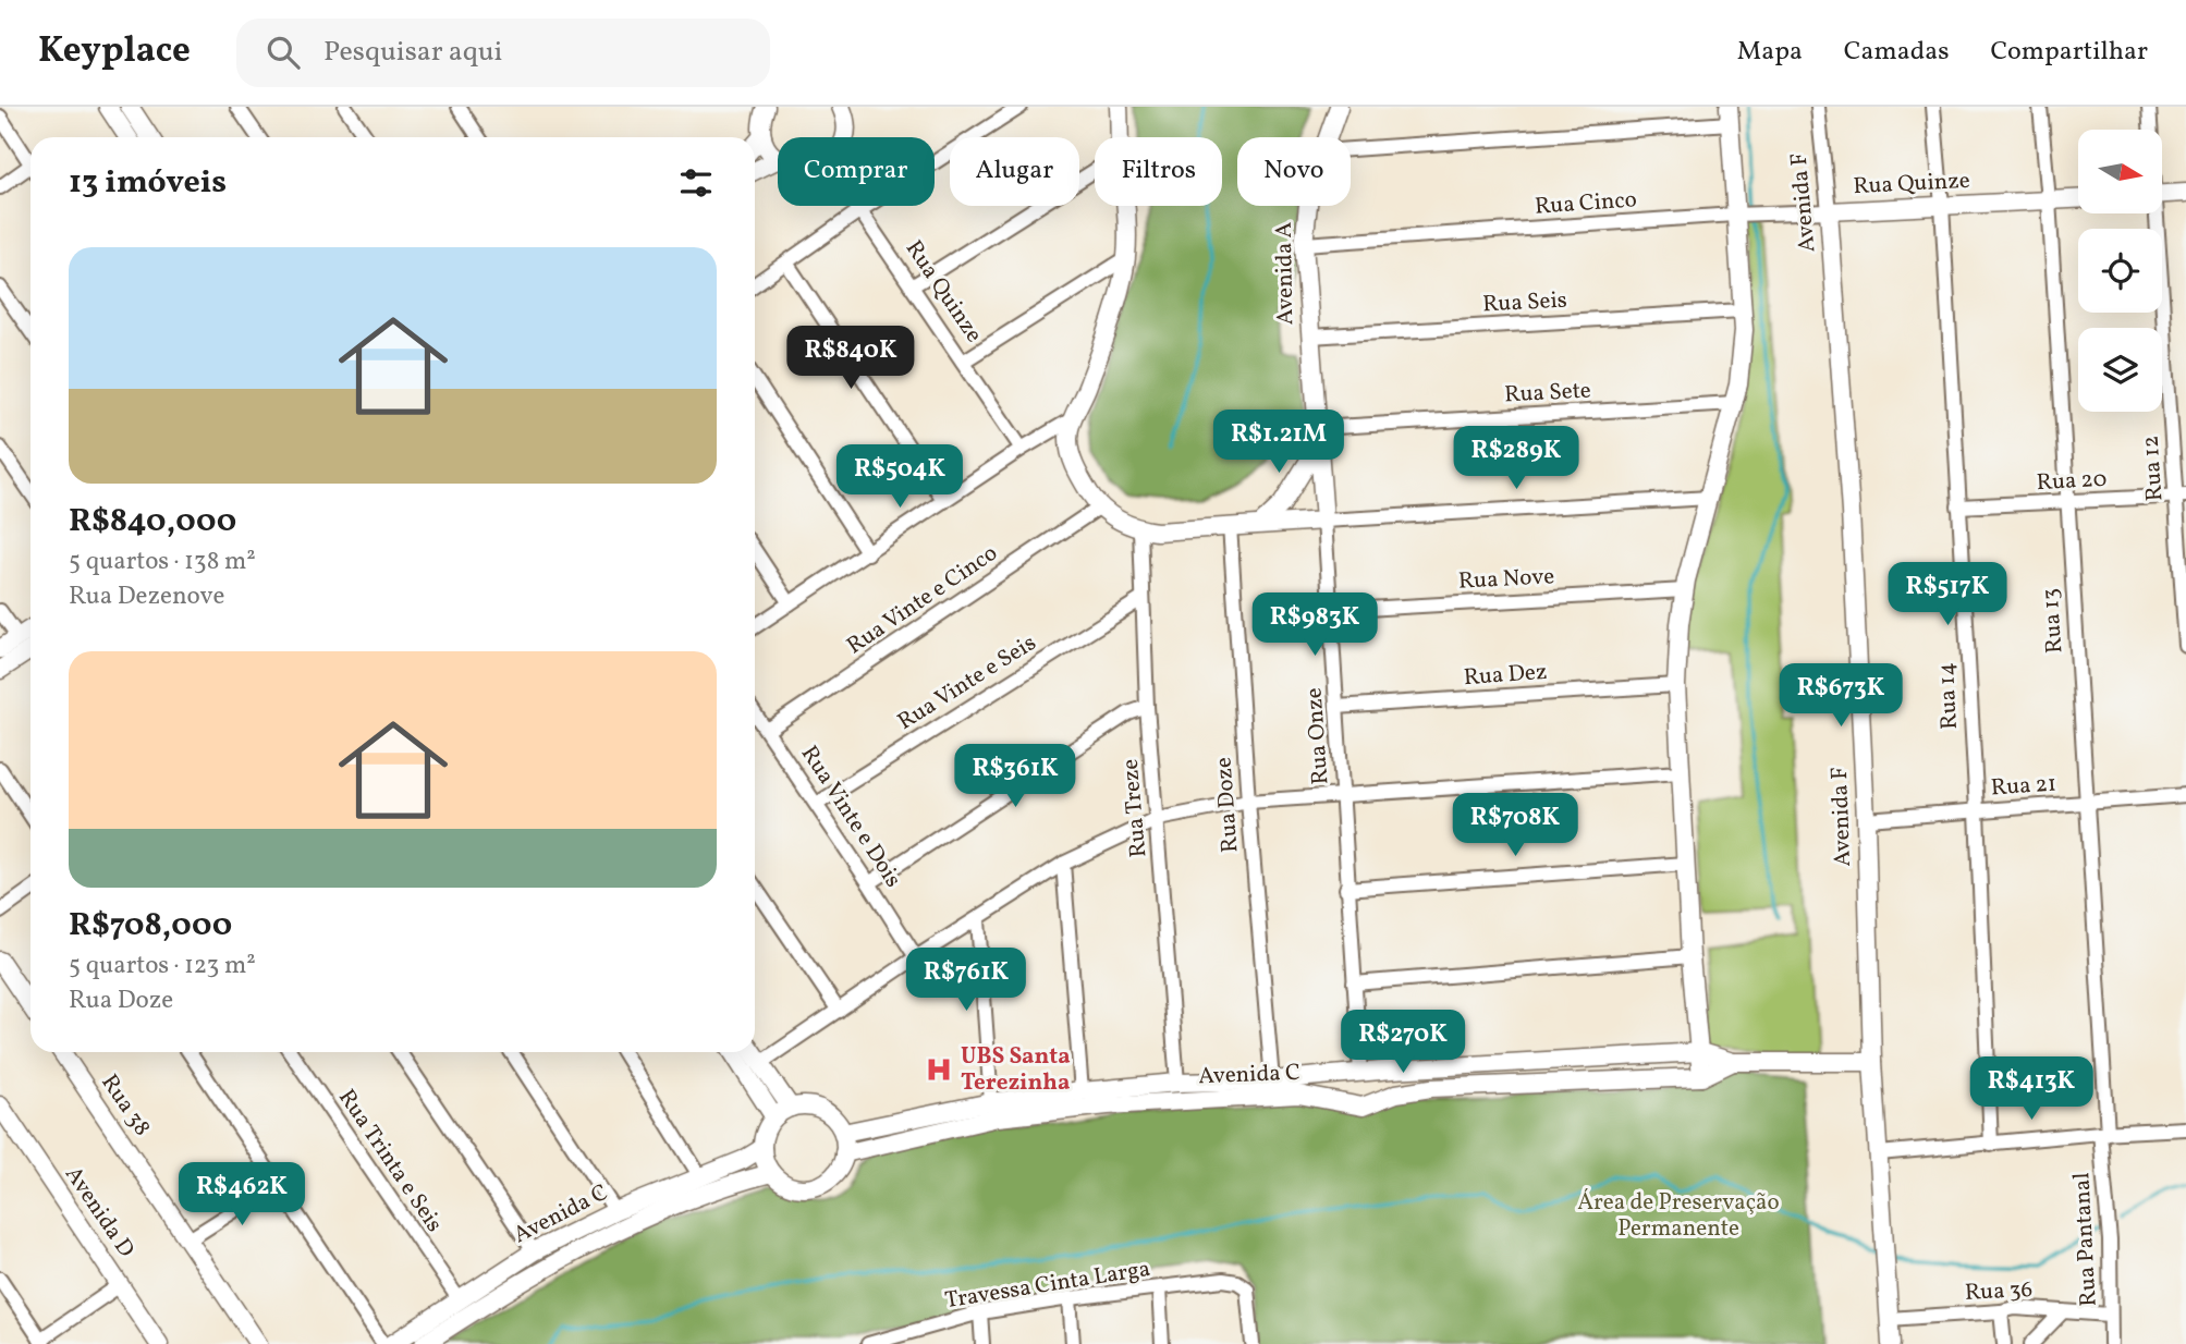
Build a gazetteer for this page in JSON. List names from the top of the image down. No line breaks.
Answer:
{"streets":{"street":["Rua Quinze","Avenida F","Rua Cinco","Avenida A","Rua Seis","Rua Sete","Rua 12","Rua 20","Rua Nove","Rua Vinte e Cinco","Rua 13","Rua Dez","Rua Vinte e Seis","Rua 14","Rua Onze","Rua 21","Rua Doze","Rua Treze","Rua Vinte e Dois","Avenida C","Rua 38","Rua Trinta e Seis","Avenida D","Rua Pantanal","Travessa Cinta Larga","Rua 36"]},"crossings":[["Rua Quinze","Avenida F"],["Rua Quinze","Rua Cinco"],["Rua Quinze","Rua 13"],["Rua Quinze","Rua 14"],["Avenida F","Rua 21"],["Avenida F","Rua 36"],["Rua Cinco","Avenida A"],["Avenida A","Rua Seis"],["Avenida A","Rua Sete"],["Avenida A","Rua Onze"],["Rua 12","Rua 20"],["Rua 20","Rua 13"],["Rua 20","Rua 14"],["Rua Nove","Rua Onze"],["Rua Vinte e Cinco","Rua Vinte e Dois"],["Rua 13","Rua 21"],["Rua 13","Rua Pantanal"],["Rua Dez","Rua Onze"],["Rua Vinte e Seis","Rua Treze"],["Rua Vinte e Seis","Rua Vinte e Dois"],["Rua 14","Rua 21"],["Rua Doze","Avenida C"],["Rua Treze","Avenida C"],["Avenida C","Rua Trinta e Seis"],["Rua Pantanal","Rua 36"]],"parks":["Área de Preservação Permanente"],"places":{"hospital":["UBS Santa Terezinha"]},"north":"right","page":{"header":"Keyplace","search":"Pesquisar aqui","nav":["Mapa","Camadas","Compartilhar"],"chip":["Comprar","Alugar","Filtros","Novo"],"heading":"13 imóveis","list":[{"name":"R$840,000","note":"5 quartos · 138 m² · Rua Dezenove"},{"name":"R$708,000","note":"5 quartos · 123 m² · Rua Doze"}],"price":["R$840K","R$1.21M","R$289K","R$504K","R$517K","R$983K","R$673K","R$361K","R$708K","R$761K","R$270K","R$413K","R$462K"]}}
